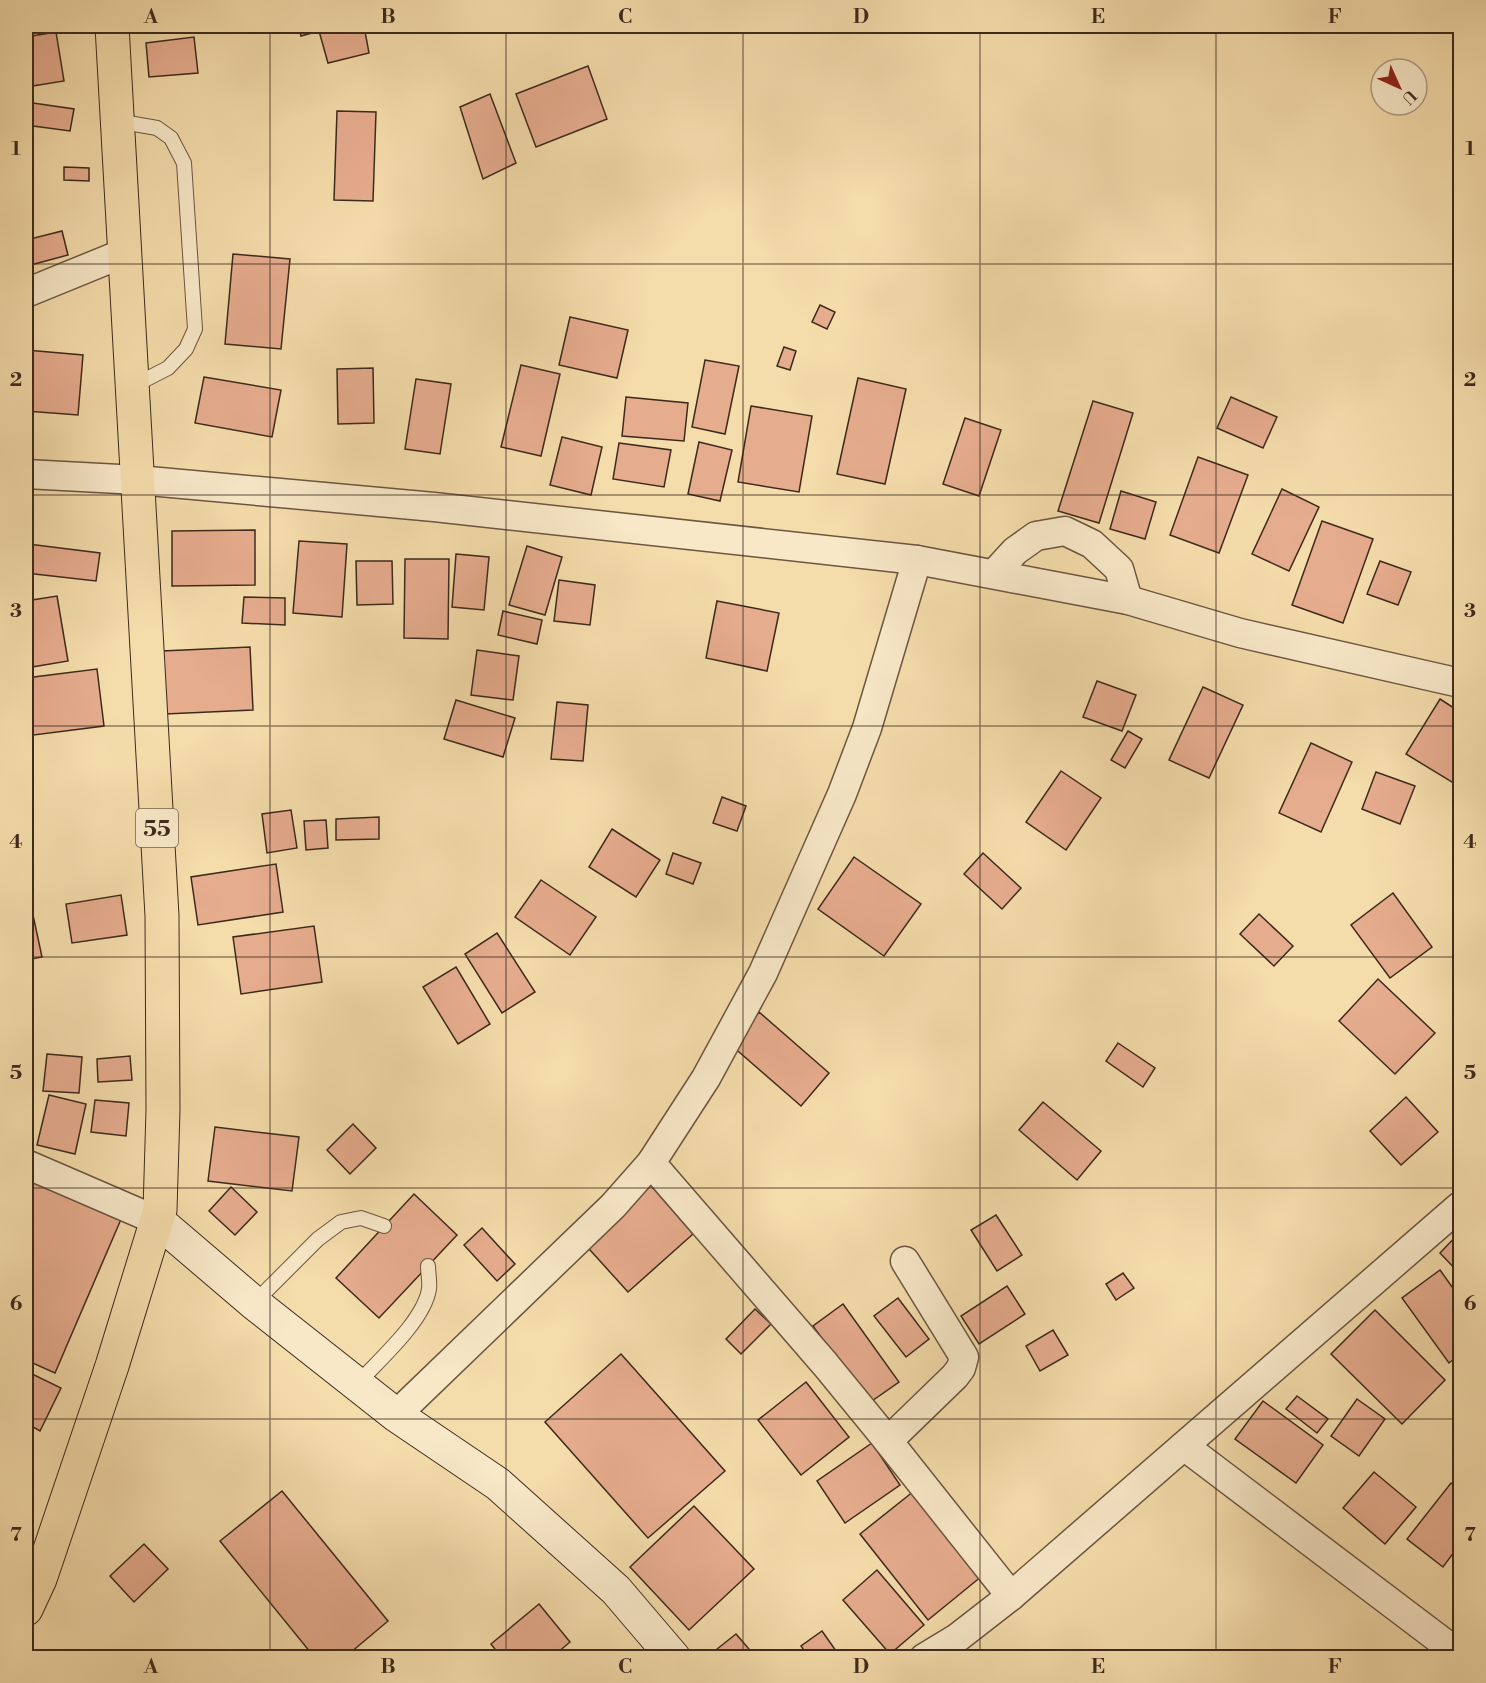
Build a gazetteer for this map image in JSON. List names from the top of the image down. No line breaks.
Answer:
{"streets":{"highway":["55"]},"north":"bottom right","grid":{"columns":["A","B","C","D","E","F"],"rows":["1","2","3","4","5","6","7"]}}
